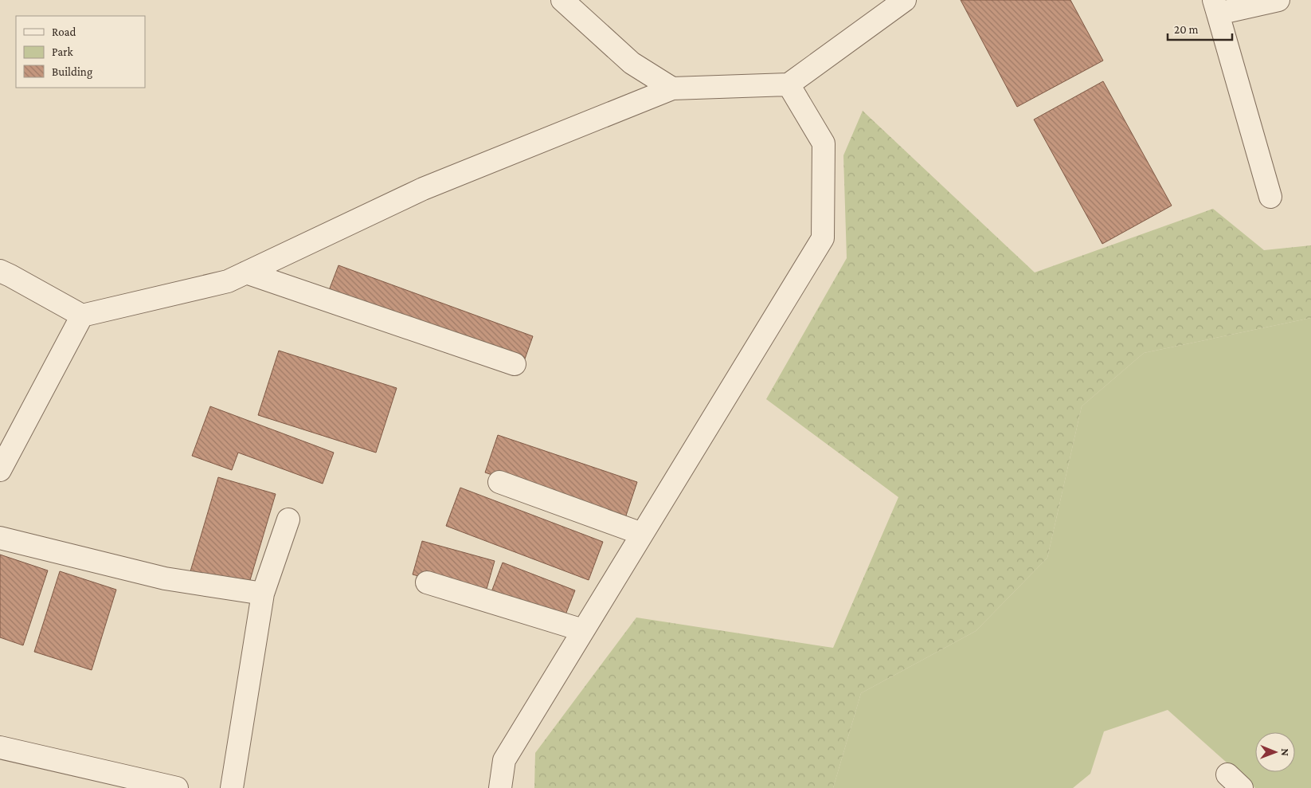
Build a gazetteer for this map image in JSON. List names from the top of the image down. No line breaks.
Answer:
{"legend":["Road","Park","Building"],"scale_bar":"20 m","north":"right"}
